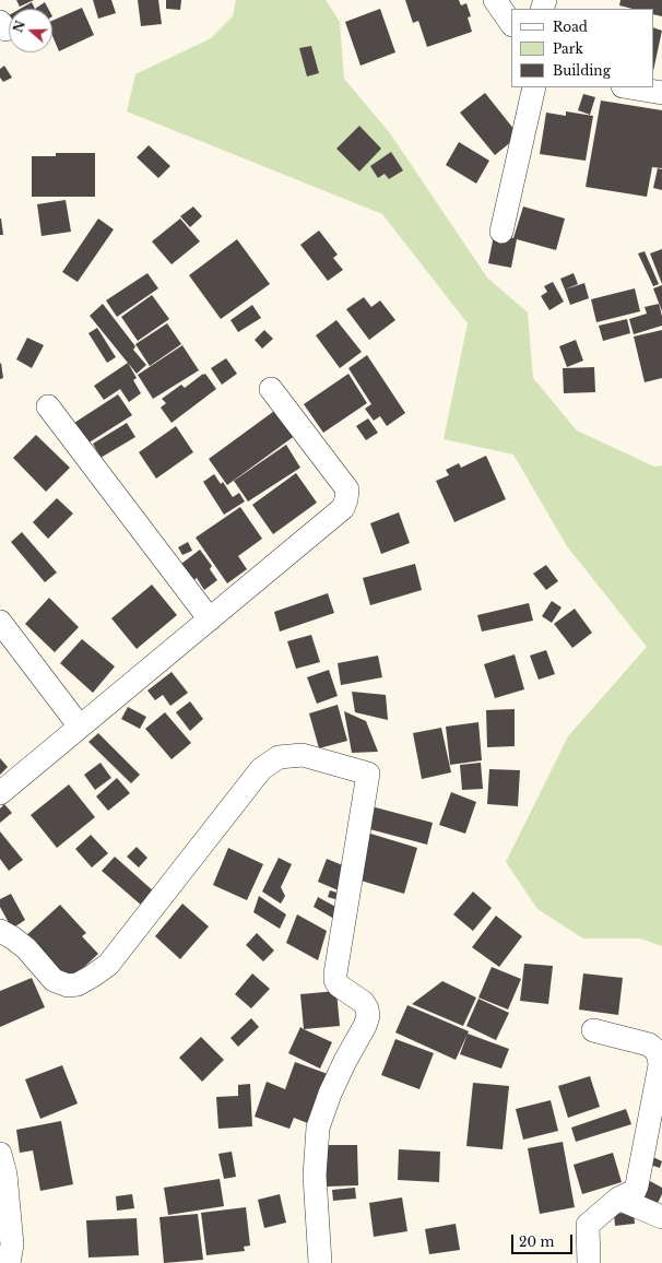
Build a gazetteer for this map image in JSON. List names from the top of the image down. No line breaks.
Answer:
{"legend":["Road","Park","Building"],"scale_bar":"20 m","north":"left"}
